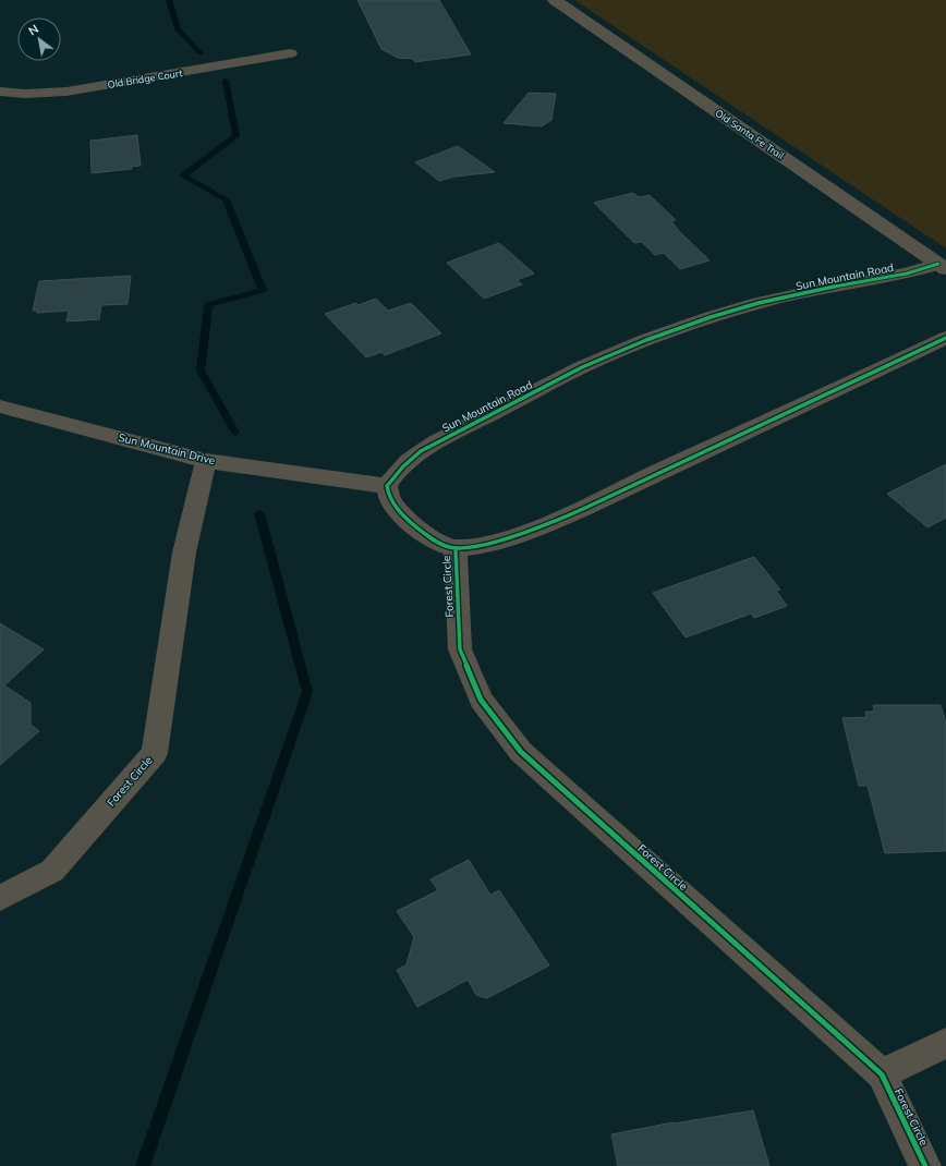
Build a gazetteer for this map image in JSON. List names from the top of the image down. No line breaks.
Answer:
{"streets":{"street":["Old Bridge Court","Old Santa Fe Trail","Sun Mountain Road","Sun Mountain Drive","Forest Circle"]},"crossings":[["Old Santa Fe Trail","Sun Mountain Road"],["Sun Mountain Road","Sun Mountain Drive"],["Sun Mountain Drive","Forest Circle"]],"north":"top left"}
